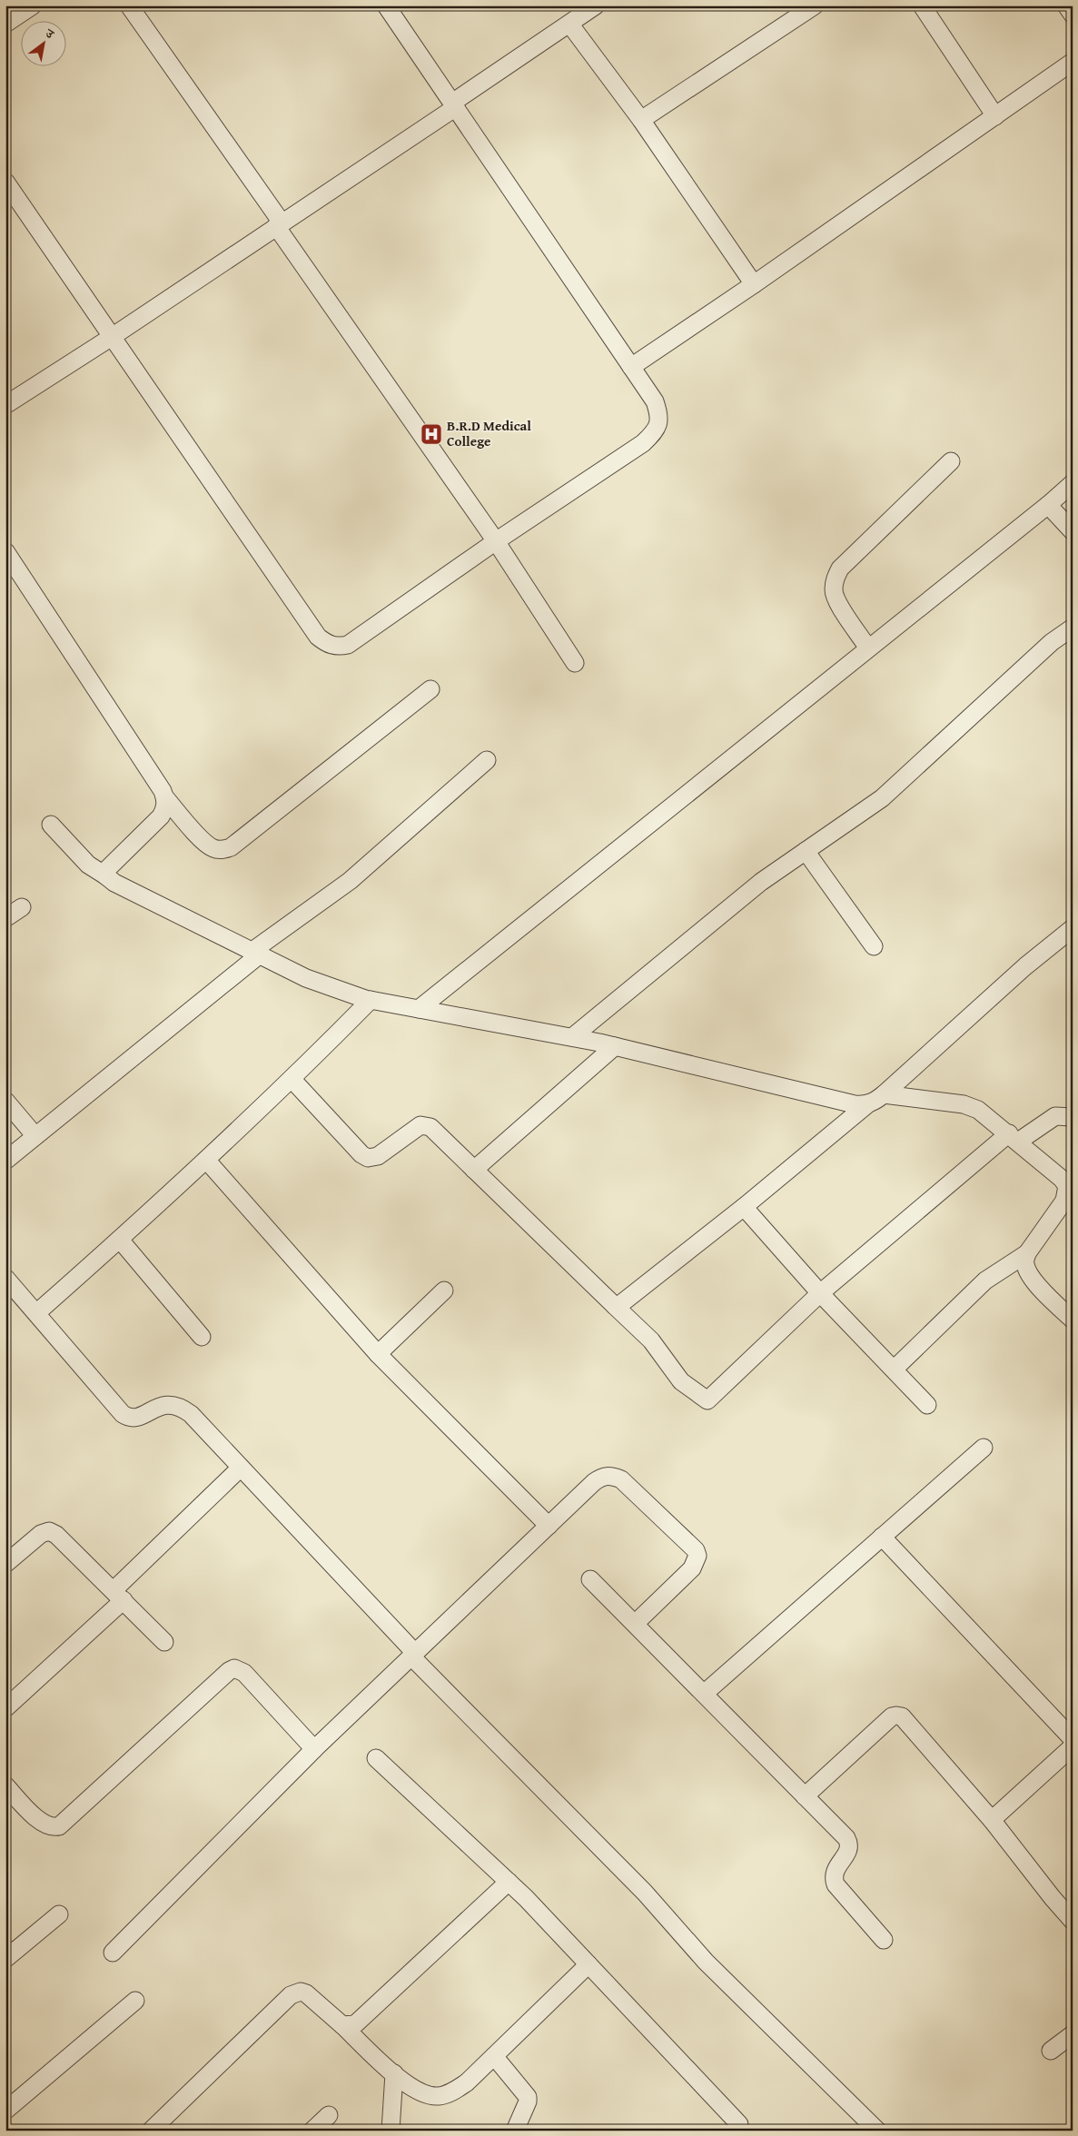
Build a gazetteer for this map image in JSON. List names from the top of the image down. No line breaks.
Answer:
{"places":{"hospital":["B.R.D Medical College"]},"north":"top right"}
